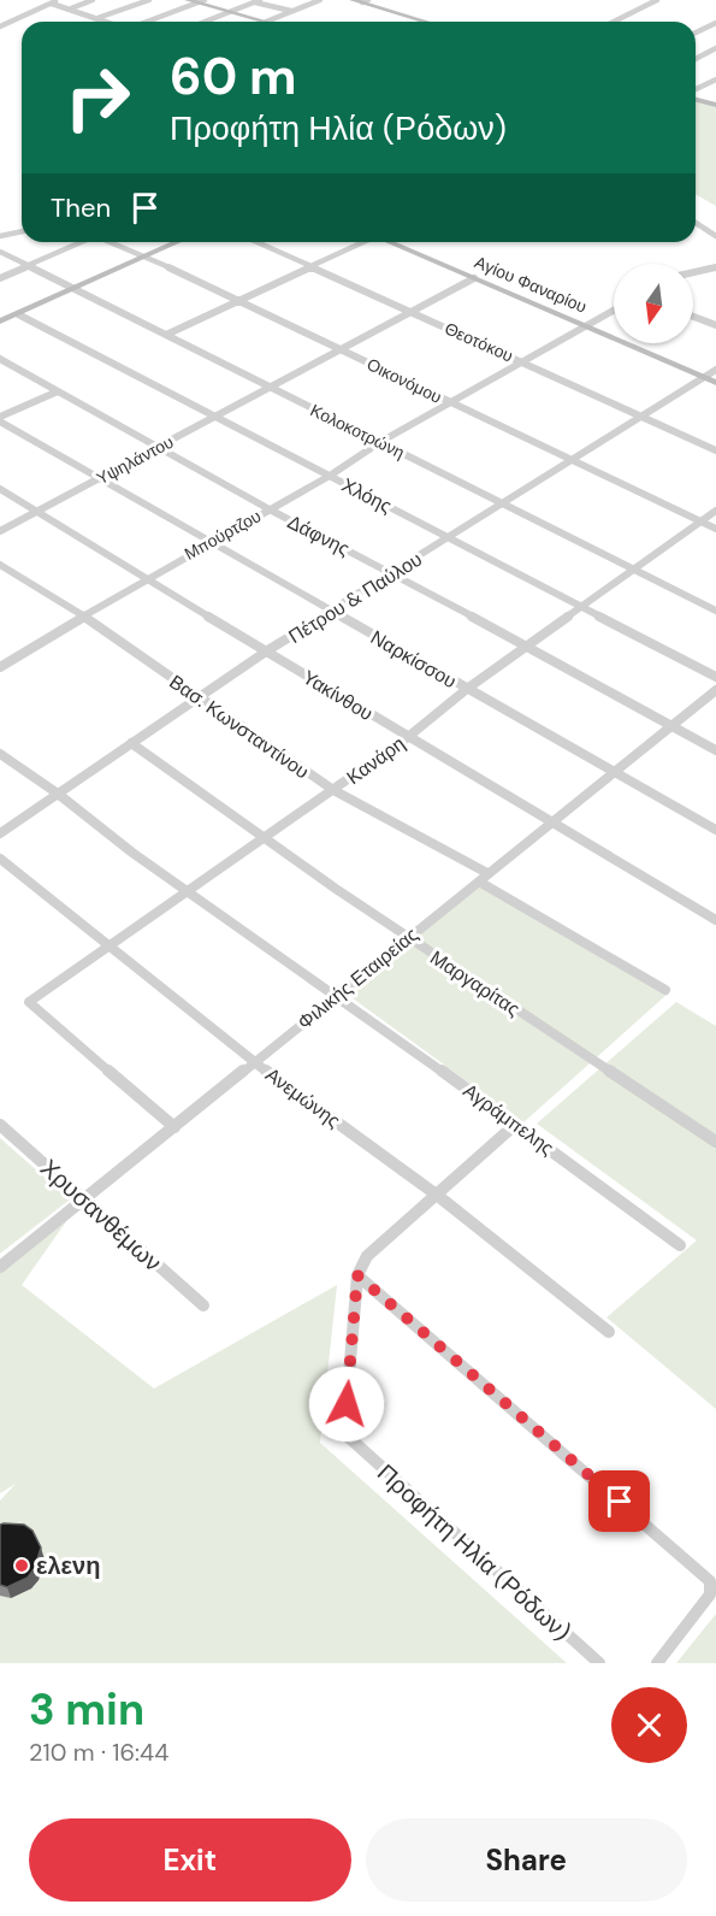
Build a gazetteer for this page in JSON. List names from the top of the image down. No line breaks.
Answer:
{"streets":{"street":["Αγίου Φαναρίου","Θεοτόκου","Οικονόμου","Κολοκοτρώνη","Υψηλάντου","Χλόης","Μπούρτζου","Δάφνης","Πέτρου & Παύλου","Ναρκίσσου","Υακίνθου","Βασ. Κωνσταντίνου","Κανάρη","Φιλικής Εταιρείας","Μαργαρίτας","Ανεμώνης","Αγράμπελης","Χρυσανθέμων","Προφήτη Ηλία (Ρόδων)"]},"crossings":[["Αγίου Φαναρίου","Υψηλάντου"],["Αγίου Φαναρίου","Μπούρτζου"],["Αγίου Φαναρίου","Πέτρου & Παύλου"],["Θεοτόκου","Υψηλάντου"],["Θεοτόκου","Μπούρτζου"],["Θεοτόκου","Πέτρου & Παύλου"],["Οικονόμου","Υψηλάντου"],["Οικονόμου","Μπούρτζου"],["Οικονόμου","Πέτρου & Παύλου"],["Οικονόμου","Κανάρη"],["Κολοκοτρώνη","Υψηλάντου"],["Κολοκοτρώνη","Μπούρτζου"],["Κολοκοτρώνη","Πέτρου & Παύλου"],["Κολοκοτρώνη","Κανάρη"],["Υψηλάντου","Χλόης"],["Υψηλάντου","Δάφνης"],["Υψηλάντου","Ναρκίσσου"],["Υψηλάντου","Υακίνθου"],["Χλόης","Μπούρτζου"],["Χλόης","Πέτρου & Παύλου"],["Χλόης","Κανάρη"],["Μπούρτζου","Δάφνης"],["Μπούρτζου","Ναρκίσσου"],["Μπούρτζου","Υακίνθου"],["Μπούρτζου","Βασ. Κωνσταντίνου"],["Δάφνης","Πέτρου & Παύλου"],["Δάφνης","Κανάρη"],["Δάφνης","Φιλικής Εταιρείας"],["Πέτρου & Παύλου","Ναρκίσσου"],["Πέτρου & Παύλου","Υακίνθου"],["Πέτρου & Παύλου","Βασ. Κωνσταντίνου"],["Πέτρου & Παύλου","Μαργαρίτας"],["Πέτρου & Παύλου","Αγράμπελης"],["Ναρκίσσου","Κανάρη"],["Ναρκίσσου","Φιλικής Εταιρείας"],["Υακίνθου","Κανάρη"],["Υακίνθου","Φιλικής Εταιρείας"],["Βασ. Κωνσταντίνου","Κανάρη"],["Βασ. Κωνσταντίνου","Φιλικής Εταιρείας"],["Κανάρη","Φιλικής Εταιρείας"],["Κανάρη","Μαργαρίτας"],["Κανάρη","Ανεμώνης"],["Κανάρη","Αγράμπελης"],["Φιλικής Εταιρείας","Μαργαρίτας"],["Φιλικής Εταιρείας","Ανεμώνης"],["Φιλικής Εταιρείας","Αγράμπελης"],["Φιλικής Εταιρείας","Χρυσανθέμων"]],"places":["ελενη"],"north":"bottom","page":{"turn":["60 m","Προφήτη Ηλία (Ρόδων)"],"then":"Then","heading":["3 min","210 m · 16:44"],"buttons":["Exit","Share"]}}
